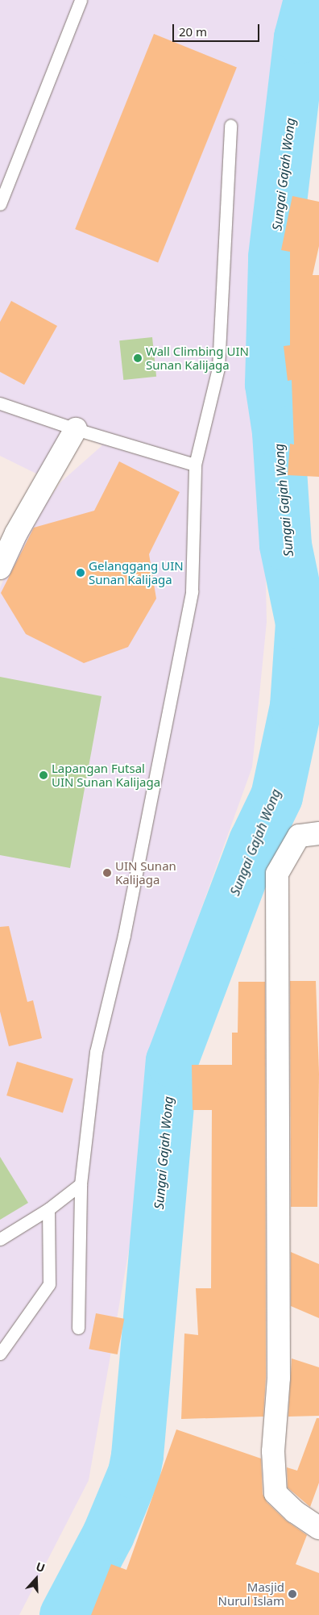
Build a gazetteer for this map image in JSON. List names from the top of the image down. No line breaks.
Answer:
{"water":["Sungai Gajah Wong"],"places":["Wall Climbing UIN Sunan Kalijaga","Gelanggang UIN Sunan Kalijaga","Lapangan Futsal UIN Sunan Kalijaga","UIN Sunan Kalijaga","Masjid Nurul Islam"],"scale_bar":"20 m","north":"top"}
